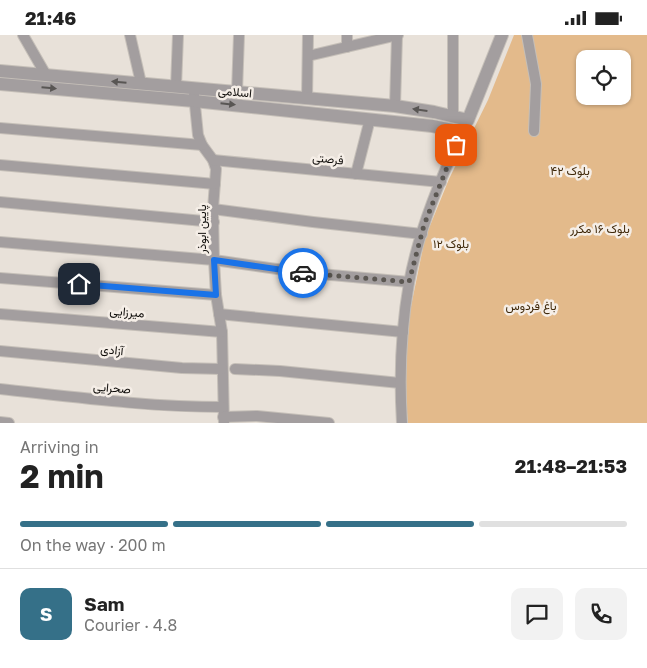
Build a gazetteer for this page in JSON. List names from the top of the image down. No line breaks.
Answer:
{"streets":{"street":["اسلامی","فرصتی","پایین ابوذر","میرزایی","آزادی","صحرایی"]},"crossings":[["فرصتی","پایین ابوذر"],["پایین ابوذر","میرزایی"],["پایین ابوذر","آزادی"],["پایین ابوذر","صحرایی"]],"parks":["بلوک ۴۲","بلوک ۱۶ مکرر","بلوک ۱۲","باغ فردوس"],"page":{"status":"21:46","heading":["2 min","Arriving in","21:48–21:53"],"panel":["Sam","Courier · 4.8"],"bar":"On the way · 200 m","round":"S"}}
